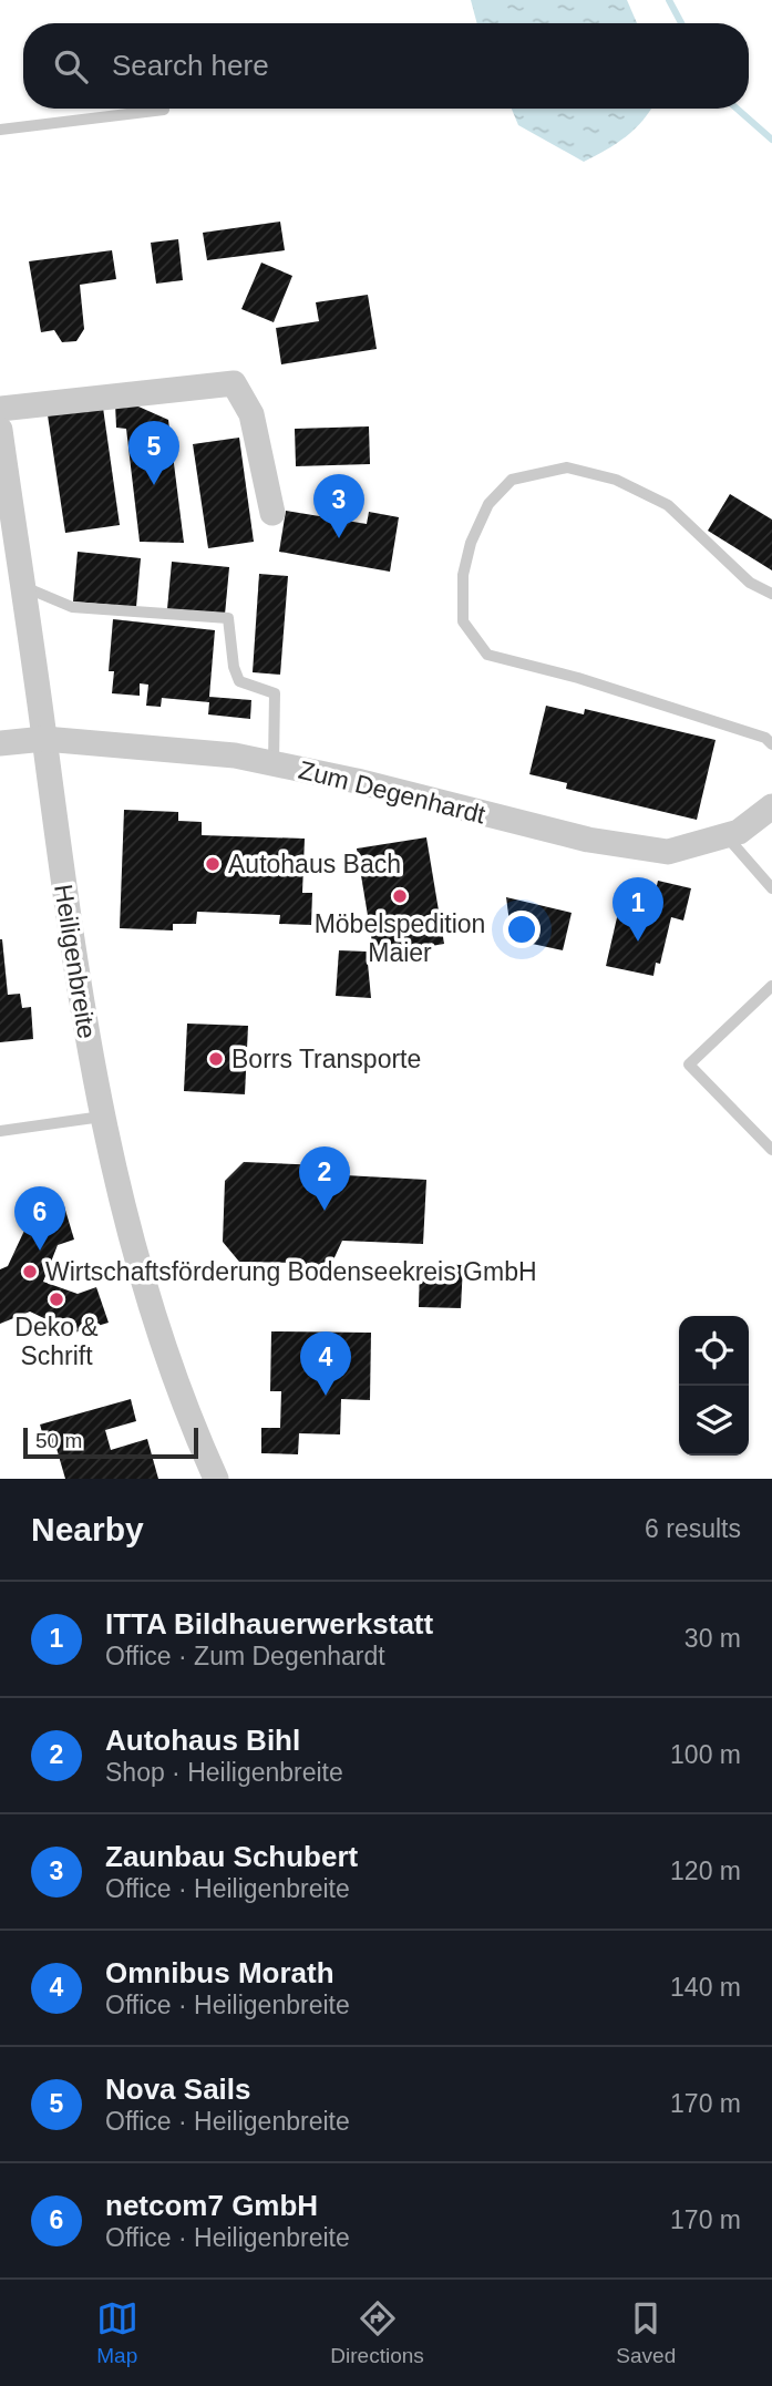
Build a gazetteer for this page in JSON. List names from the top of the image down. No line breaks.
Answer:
{"streets":{"street":["Zum Degenhardt","Heiligenbreite"]},"crossings":[["Zum Degenhardt","Heiligenbreite"]],"places":["Autohaus Bach","Möbelspedition Maier","Borrs Transporte","Wirtschaftsförderung Bodenseekreis GmbH","Deko & Schrift"],"scale_bar":"50 m","page":{"search":"Search here","pins":["5","3","1","2","6","4"],"scale":"50 m","heading":["Nearby","6 results"],"list":[{"mark":"1","name":"ITTA Bildhauerwerkstatt","note":"Office · Zum Degenhardt","value":"30 m"},{"mark":"2","name":"Autohaus Bihl","note":"Shop · Heiligenbreite","value":"100 m"},{"mark":"3","name":"Zaunbau Schubert","note":"Office · Heiligenbreite","value":"120 m"},{"mark":"4","name":"Omnibus Morath","note":"Office · Heiligenbreite","value":"140 m"},{"mark":"5","name":"Nova Sails","note":"Office · Heiligenbreite","value":"170 m"},{"mark":"6","name":"netcom7 GmbH","note":"Office · Heiligenbreite","value":"170 m"}],"nav":["Map","Directions","Saved"]}}
